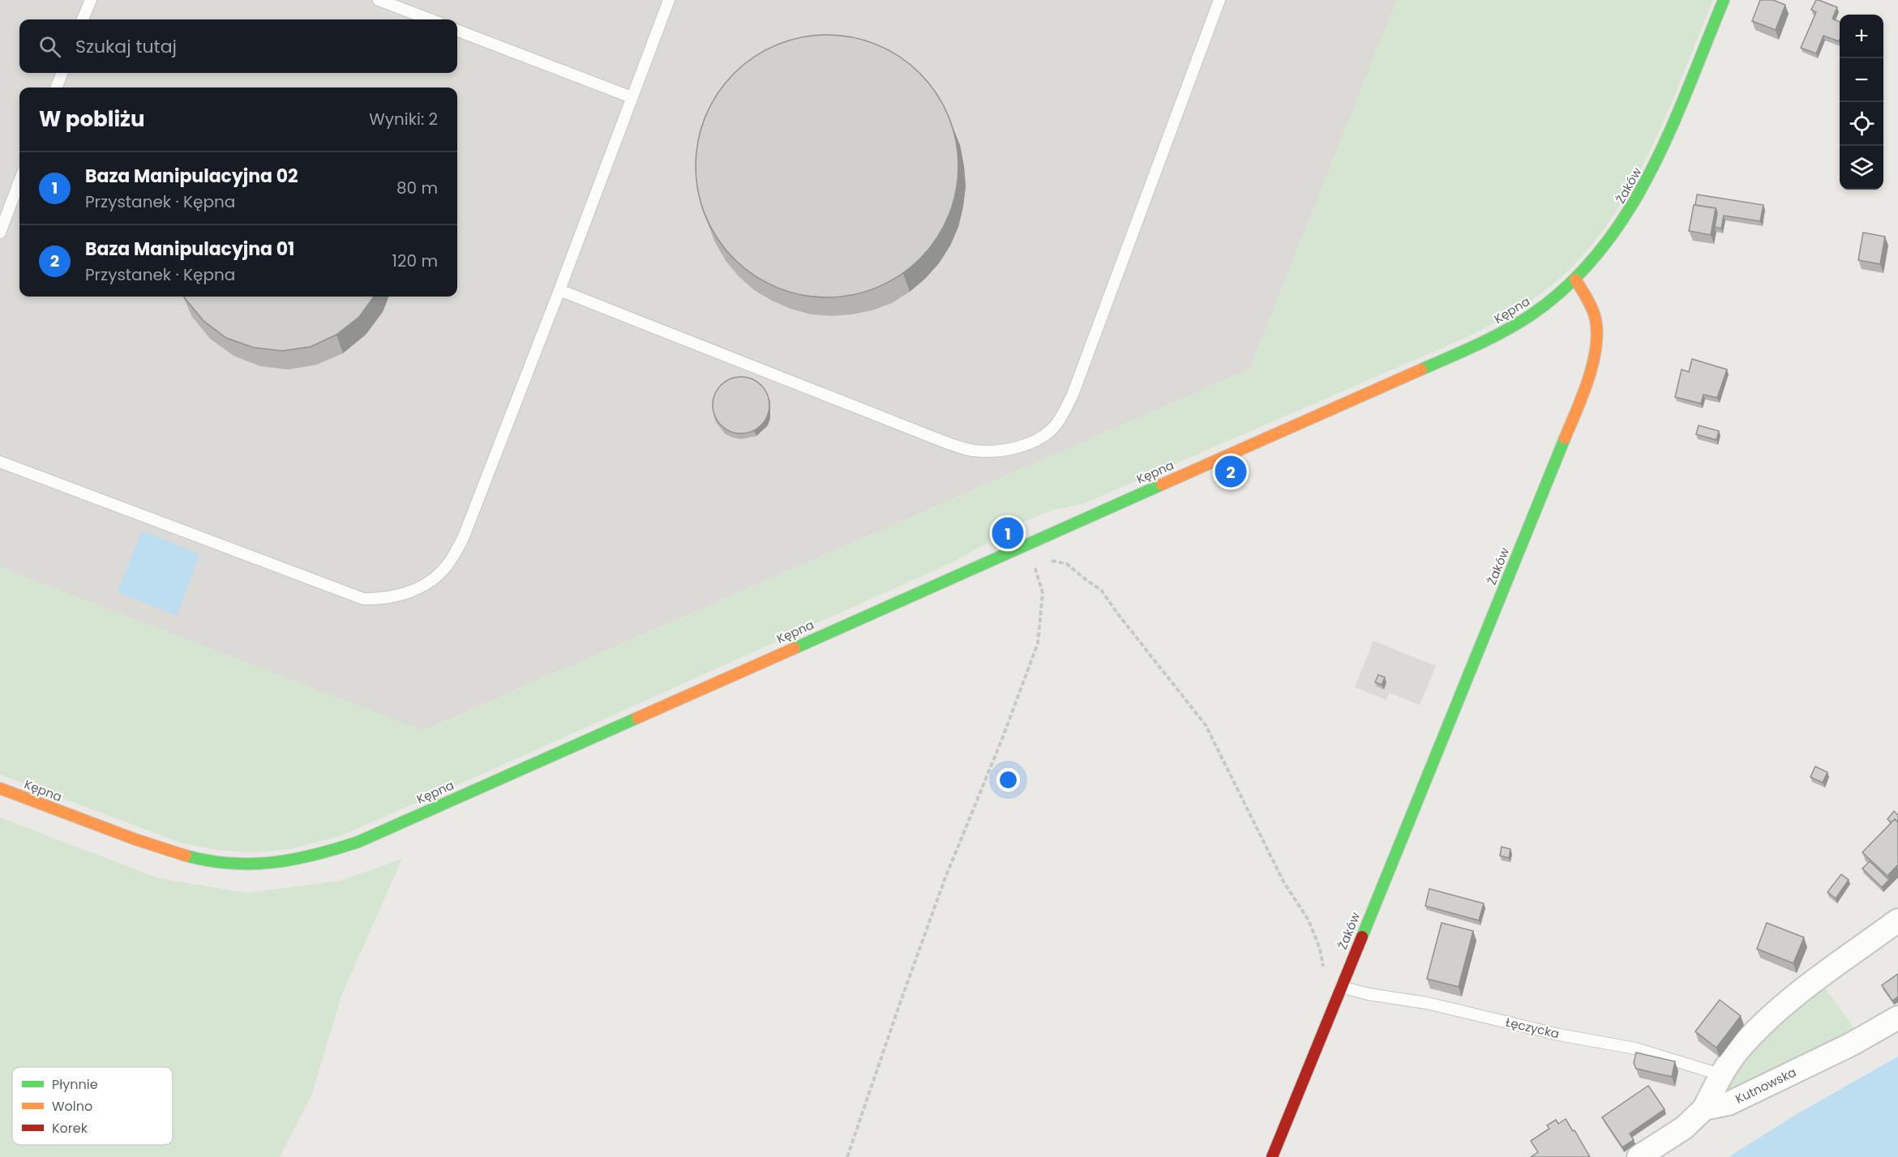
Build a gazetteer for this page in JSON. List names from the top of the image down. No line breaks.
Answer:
{"streets":{"street":["Żaków","Kępna","Kutnowska"],"lane":["Łęczycka"]},"crossings":[["Żaków","Kępna"],["Żaków","Łęczycka"]],"legend":["Płynnie","Wolno","Korek"],"page":{"map_buttons":["+","−"],"search":"Szukaj tutaj","heading":["W pobliżu","Wyniki: 2"],"list":[{"mark":"1","name":"Baza Manipulacyjna 02","note":"Przystanek · Kępna","value":"80 m"},{"mark":"2","name":"Baza Manipulacyjna 01","note":"Przystanek · Kępna","value":"120 m"}],"pins":["2","1"]}}
